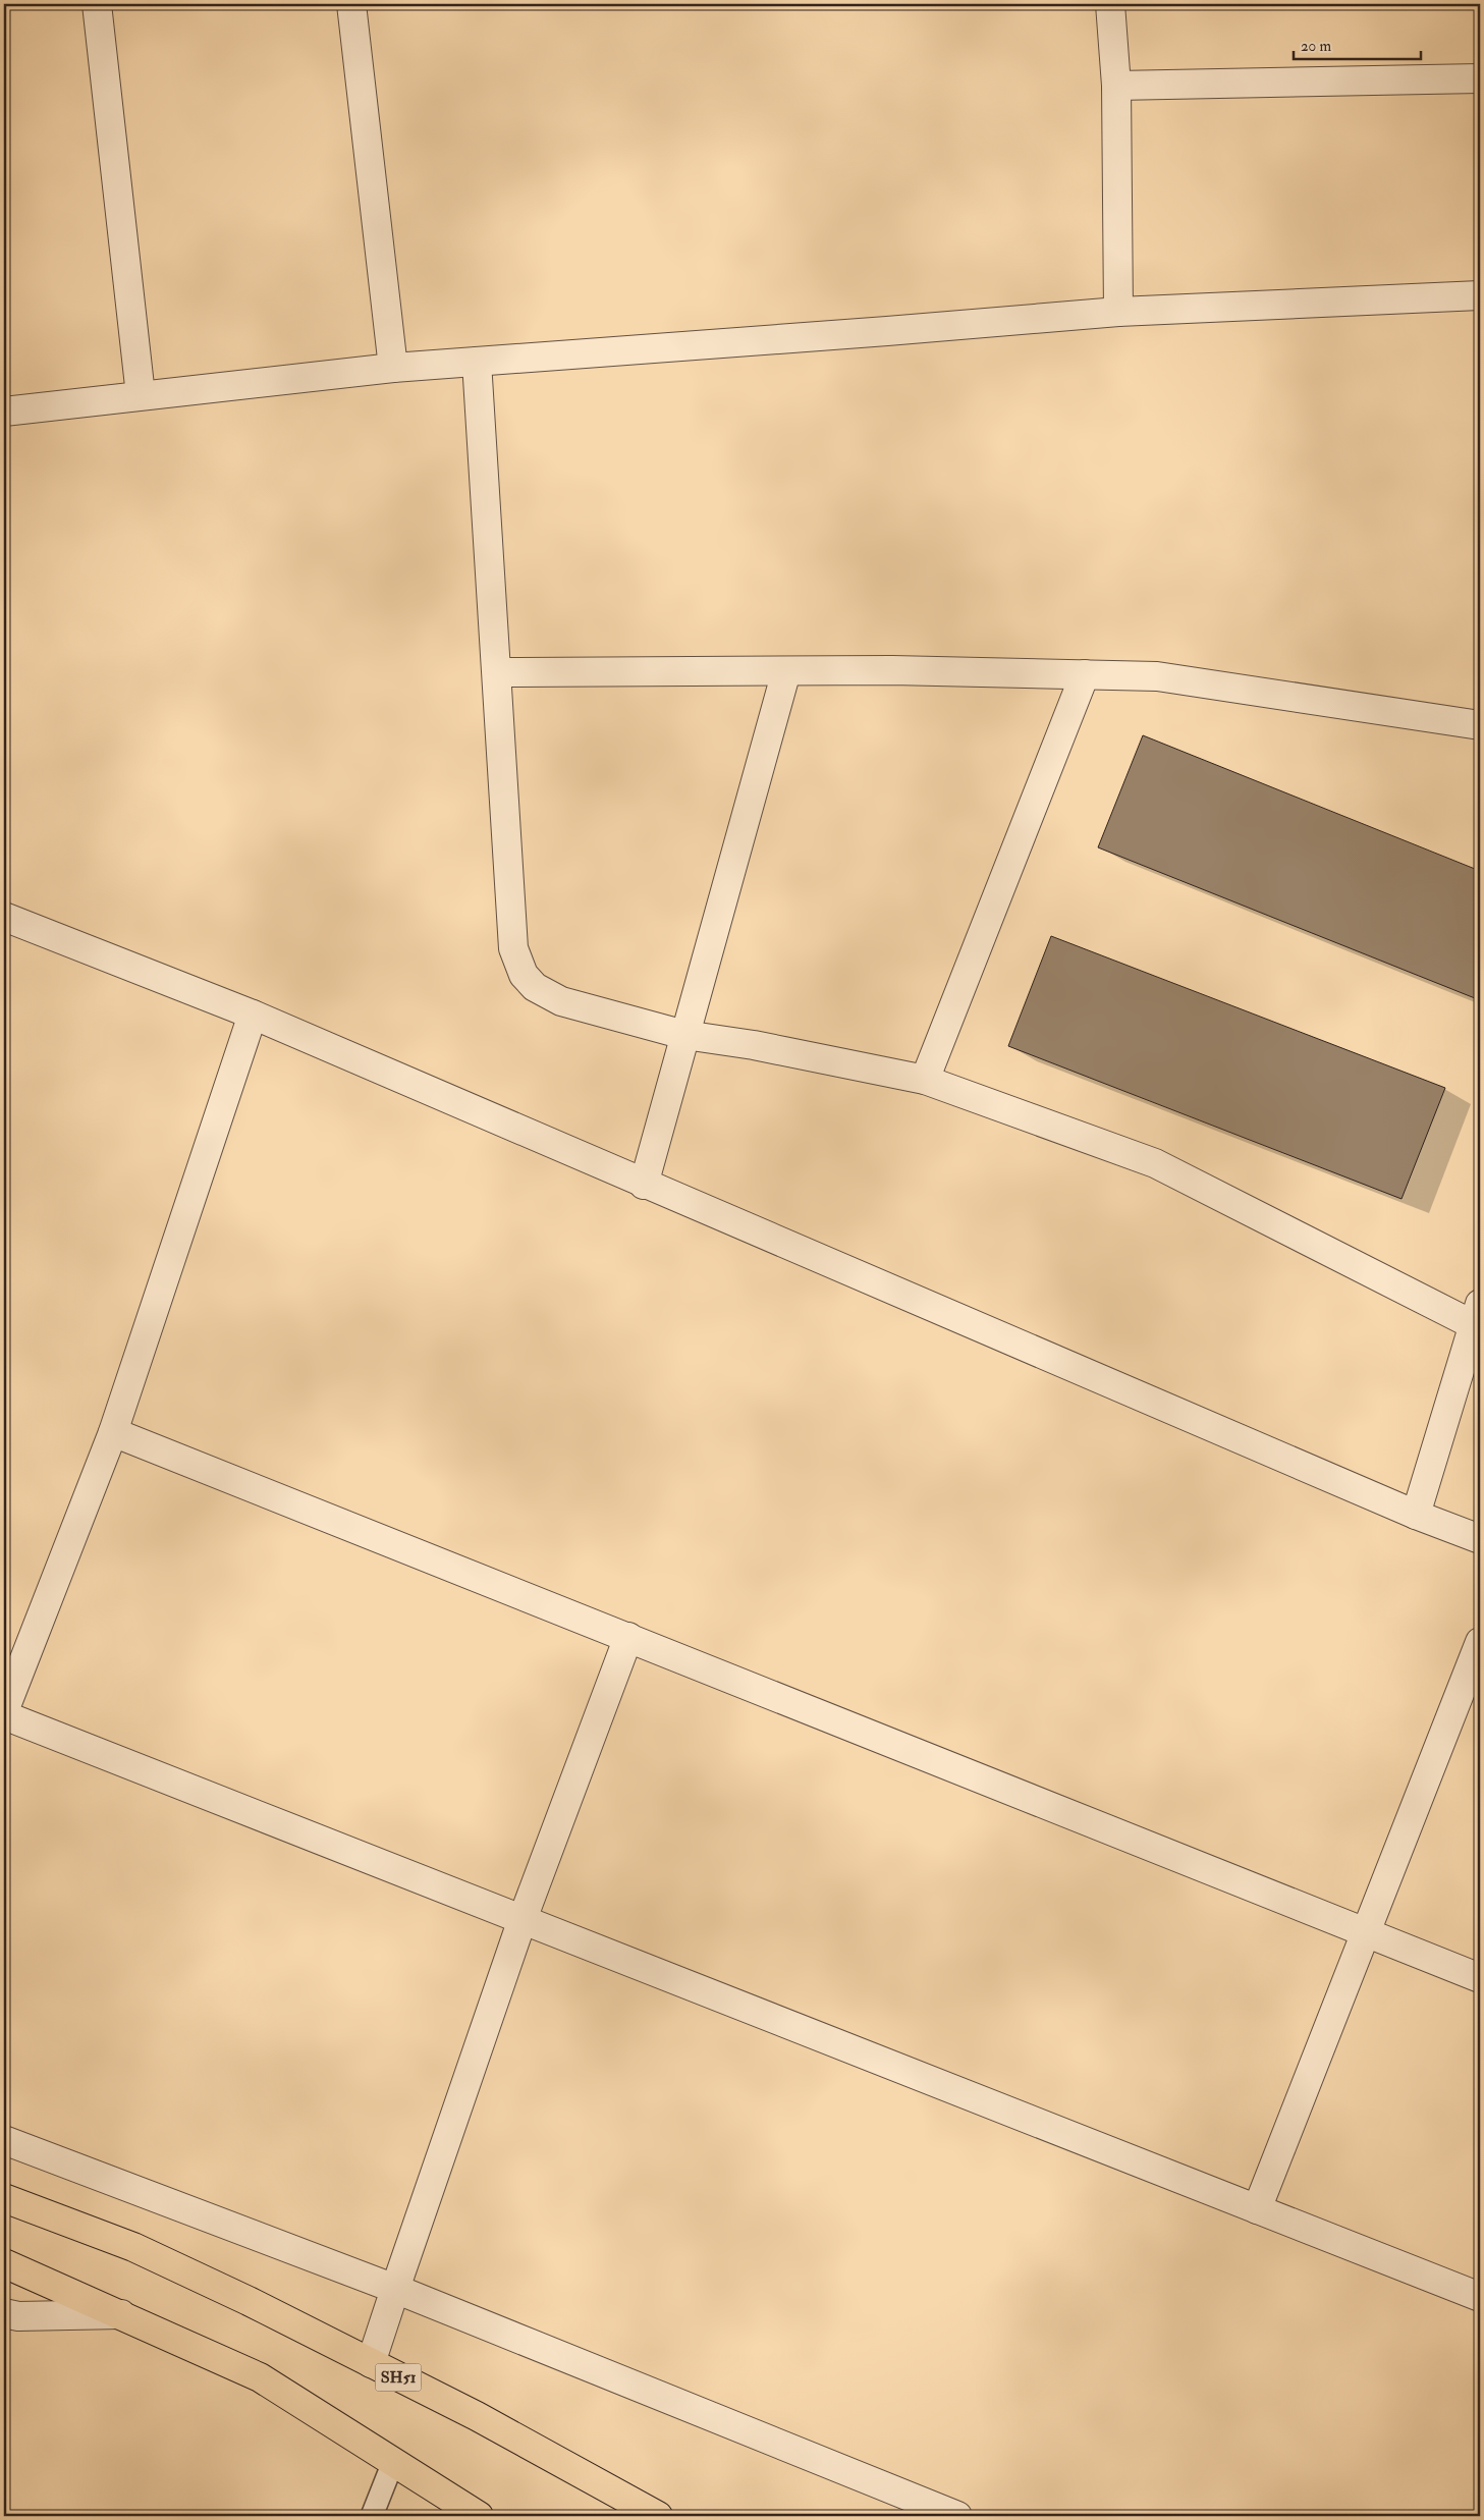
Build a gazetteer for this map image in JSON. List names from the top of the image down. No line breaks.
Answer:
{"streets":{"main road":["SH51"]},"scale_bar":"20 m"}
